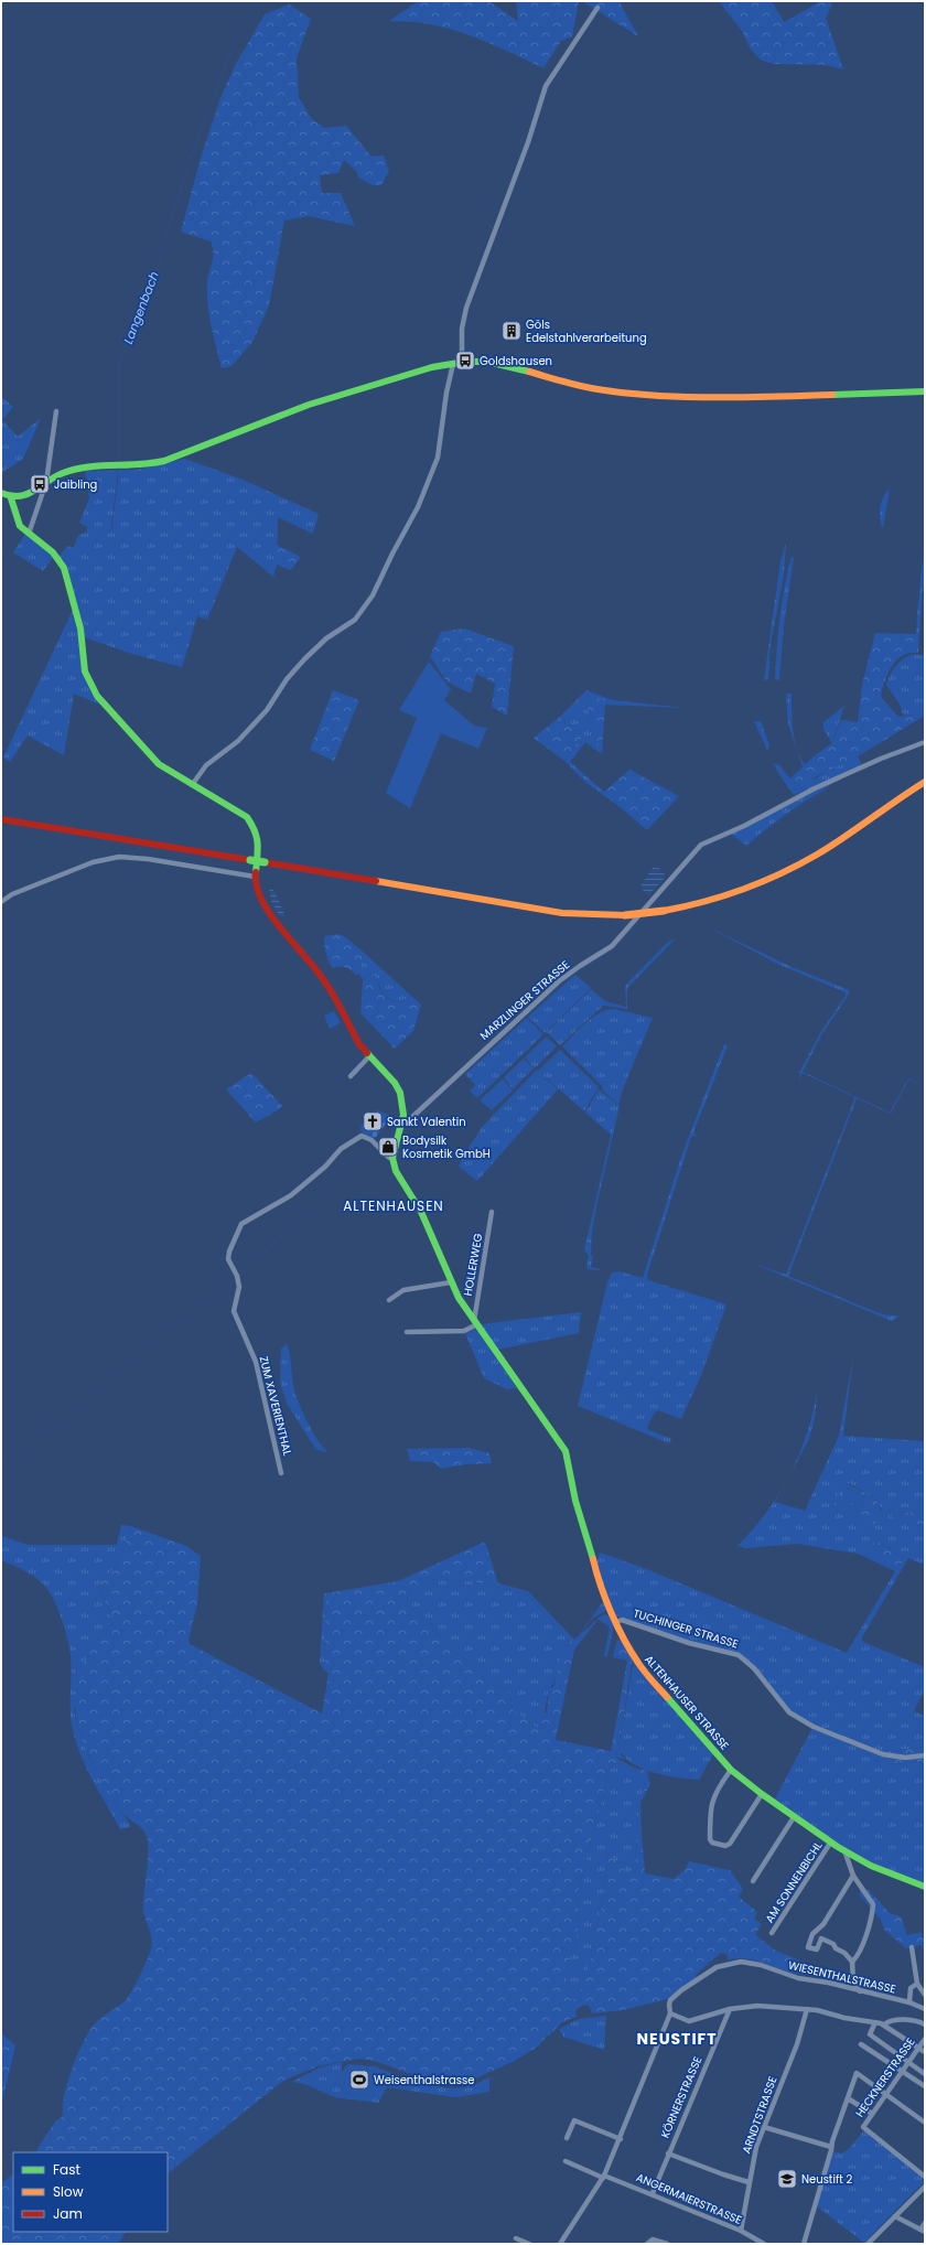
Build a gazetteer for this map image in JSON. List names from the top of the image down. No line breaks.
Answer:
{"streets":{"street":["MARZLINGER STRASSE","HOLLERWEG","ZUM XAVERIENTHAL","TUCHINGER STRASSE","ALTENHAUSER STRASSE","AM SONNENBICHL","WIESENTHALSTRASSE","HECKNERSTRASSE","KÖRNERSTRASSE","ARNDTSTRASSE","ANGERMAIERSTRASSE"]},"crossings":[["HOLLERWEG","ALTENHAUSER STRASSE"],["ZUM XAVERIENTHAL","ALTENHAUSER STRASSE"],["TUCHINGER STRASSE","ALTENHAUSER STRASSE"],["ALTENHAUSER STRASSE","AM SONNENBICHL"],["KÖRNERSTRASSE","ANGERMAIERSTRASSE"],["ARNDTSTRASSE","ANGERMAIERSTRASSE"]],"districts":["ALTENHAUSEN","NEUSTIFT"],"water":["Langenbach"],"places":{"building":["Göls Edelstahlverarbeitung"],"bus stop":["Goldshausen","Jaibling"],"church":["Sankt Valentin"],"shop":["Bodysilk Kosmetik GmbH"],"sports":["Weisenthalstrasse"],"school or university":["Neustift 2"]},"legend":["Fast","Slow","Jam"]}
